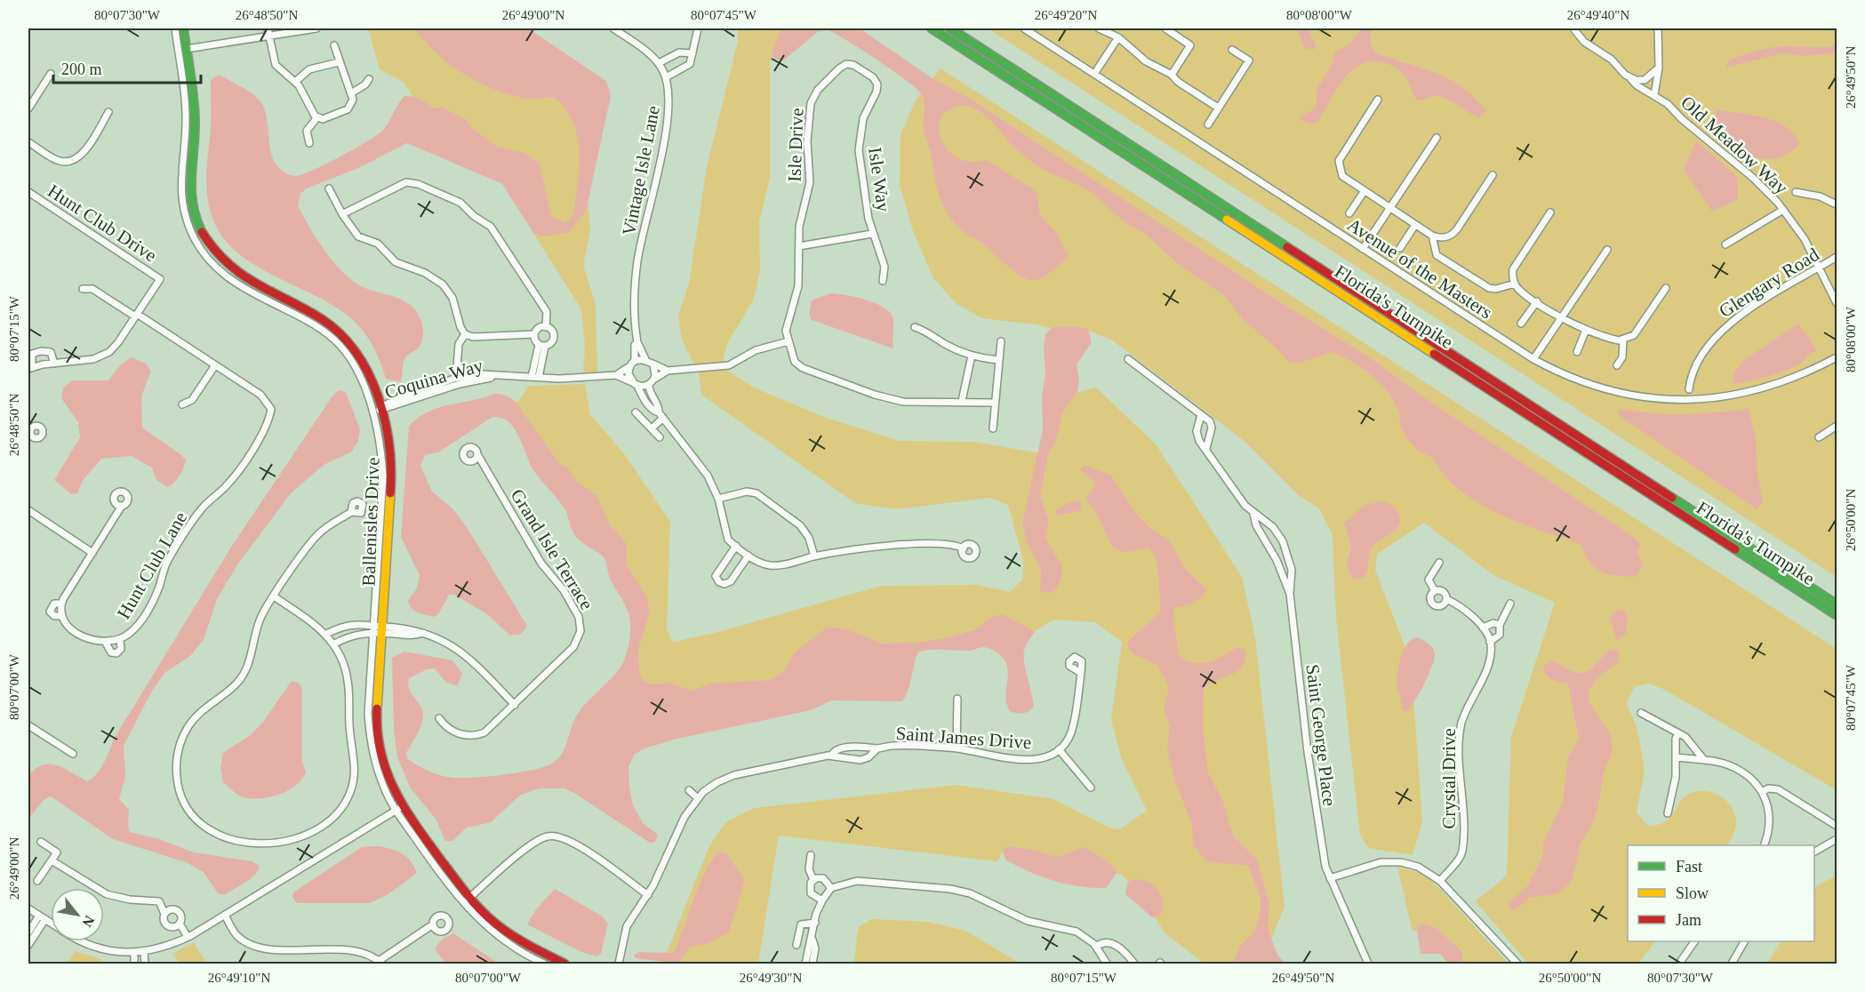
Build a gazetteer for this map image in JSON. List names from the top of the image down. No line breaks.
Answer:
{"streets":{"main road":["Florida's Turnpike","Ballenisles Drive"],"street":["Isle Drive","Old Meadow Way","Vintage Isle Lane","Isle Way","Hunt Club Drive","Avenue of the Masters","Glengary Road","Coquina Way","Grand Isle Terrace","Hunt Club Lane","Saint George Place","Saint James Drive","Crystal Drive"]},"crossings":[["Isle Drive","Isle Way"],["Old Meadow Way","Glengary Road"],["Vintage Isle Lane","Coquina Way"],["Hunt Club Drive","Hunt Club Lane"],["Coquina Way","Ballenisles Drive"]],"legend":["Fast","Slow","Jam"],"scale_bar":"200 m","north":"bottom right","coordinates":["80°07'30\"W","26°48'50\"N","26°49'00\"N","80°07'45\"W","26°49'20\"N","80°08'00\"W","26°49'40\"N","26°49'50\"N","80°07'15\"W","26°50'00\"N","80°07'00\"W","26°49'10\"N","26°49'30\"N"]}
